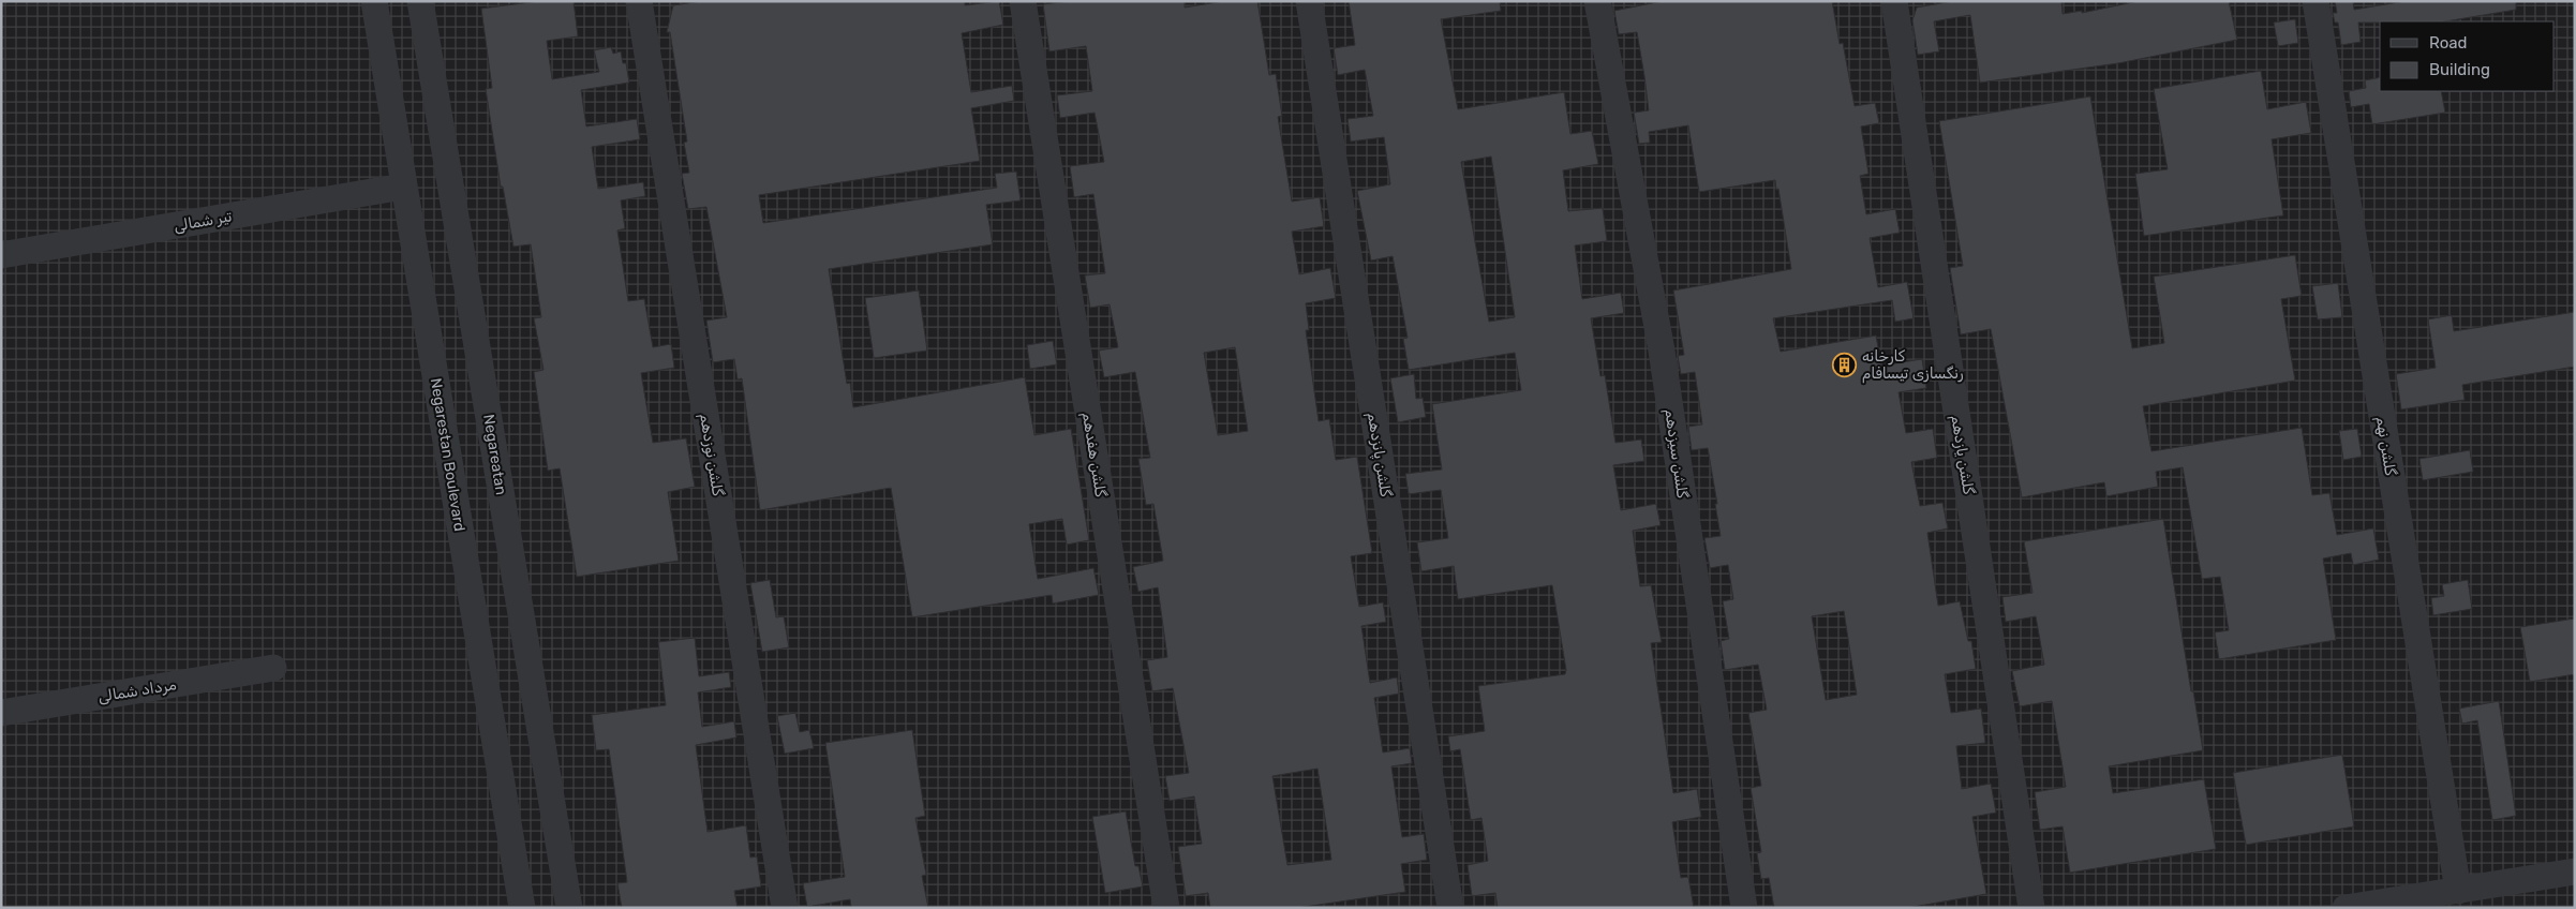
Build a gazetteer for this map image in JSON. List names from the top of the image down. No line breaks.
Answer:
{"streets":{"street":["تیر شمالی","گلشن نهم","گلشن سیزدهم","Negarestan Boulevard","Negareatan","گلشن نوزدهم","گلشن هفدهم","گلشن پانزدهم","گلشن یازدهم","مرداد شمالی"]},"crossings":[["تیر شمالی","Negarestan Boulevard"]],"places":{"building":["کارخانه رنگسازی تیسافام"]},"legend":["Road","Building"]}
